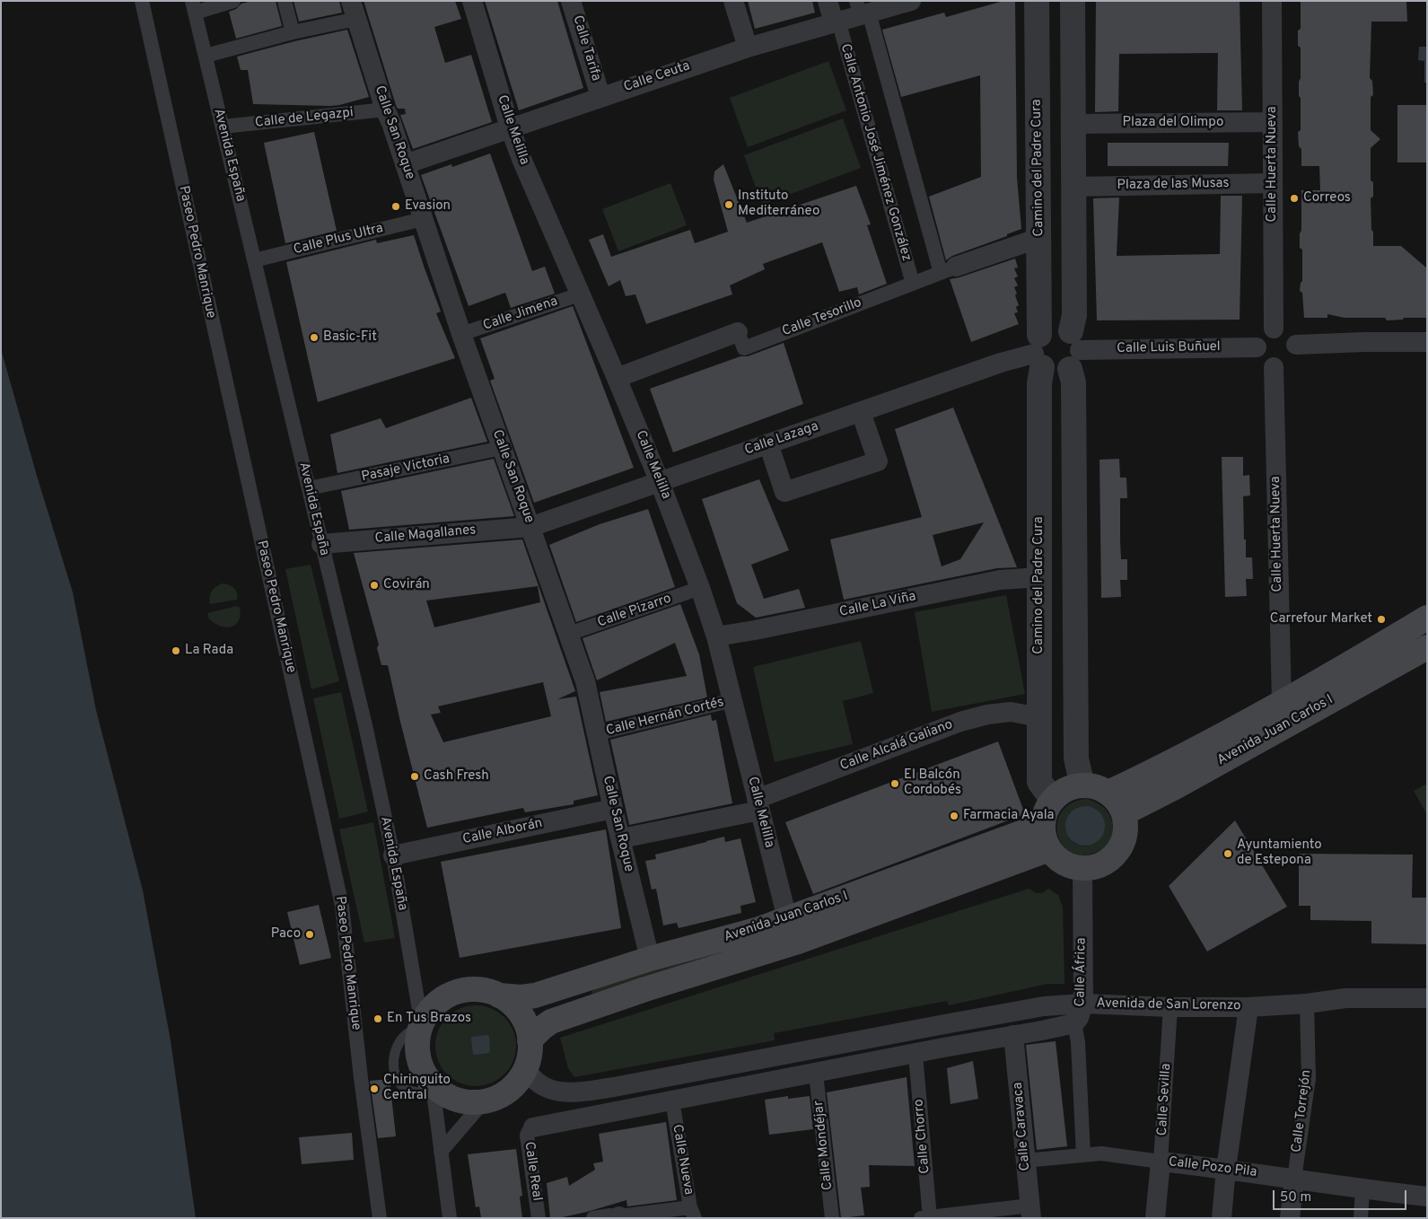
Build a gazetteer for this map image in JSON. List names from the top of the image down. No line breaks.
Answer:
{"streets":{"main road":["Avenida Juan Carlos I"],"street":["Calle Tarifa","Calle Ceuta","Calle de Legazpi","Plaza del Olimpo","Calle Melilla","Calle San Roque","Calle Antonio José Jiménez González","Avenida España","Calle Huerta Nueva","Camino del Padre Cura","Plaza de las Musas","Calle Plus Ultra","Paseo Pedro Manrique","Calle Jimena","Calle Tesorillo","Calle Luis Buñuel","Calle Lazaga","Pasaje Victoria","Calle Magallanes","Calle La Viña","Calle Pizarro","Calle Hernán Cortés","Calle Alcalá Galiano","Calle Alborán","Calle África","Avenida de San Lorenzo","Calle Sevilla","Calle Torrejón","Calle Caravaca","Calle Chorro","Calle Mondéjar","Calle Nueva","Calle Pozo Pila","Calle Real"]},"crossings":[["Calle Tarifa","Calle Ceuta"],["Calle Ceuta","Calle Melilla"],["Calle Ceuta","Calle San Roque"],["Calle Ceuta","Calle Antonio José Jiménez González"],["Calle de Legazpi","Calle San Roque"],["Calle de Legazpi","Avenida España"],["Plaza del Olimpo","Calle Huerta Nueva"],["Calle Melilla","Calle Jimena"],["Calle Melilla","Calle Tesorillo"],["Calle Melilla","Calle Lazaga"],["Calle Melilla","Calle La Viña"],["Calle Melilla","Calle Pizarro"],["Calle Melilla","Calle Hernán Cortés"],["Calle Melilla","Avenida Juan Carlos I"],["Calle Melilla","Calle Alcalá Galiano"],["Calle San Roque","Calle Plus Ultra"],["Calle San Roque","Calle Jimena"],["Calle San Roque","Calle Lazaga"],["Calle San Roque","Pasaje Victoria"],["Calle San Roque","Calle Magallanes"],["Calle San Roque","Calle Pizarro"],["Calle San Roque","Calle Hernán Cortés"],["Calle San Roque","Avenida Juan Carlos I"],["Calle San Roque","Calle Alcalá Galiano"],["Calle San Roque","Calle Alborán"],["Calle Antonio José Jiménez González","Calle Tesorillo"],["Avenida España","Calle Plus Ultra"],["Avenida España","Pasaje Victoria"],["Avenida España","Calle Magallanes"],["Avenida España","Avenida Juan Carlos I"],["Avenida España","Calle Alborán"],["Avenida España","Avenida de San Lorenzo"],["Calle Huerta Nueva","Plaza de las Musas"],["Calle Huerta Nueva","Calle Luis Buñuel"],["Calle Huerta Nueva","Avenida Juan Carlos I"],["Camino del Padre Cura","Calle Tesorillo"],["Camino del Padre Cura","Calle Lazaga"],["Camino del Padre Cura","Calle La Viña"],["Camino del Padre Cura","Avenida Juan Carlos I"],["Camino del Padre Cura","Calle Alcalá Galiano"],["Camino del Padre Cura","Calle África"],["Calle Lazaga","Calle Magallanes"],["Avenida Juan Carlos I","Calle África"],["Avenida Juan Carlos I","Avenida de San Lorenzo"],["Calle África","Avenida de San Lorenzo"],["Calle África","Calle Pozo Pila"],["Avenida de San Lorenzo","Calle Sevilla"],["Avenida de San Lorenzo","Calle Torrejón"],["Calle Sevilla","Calle Pozo Pila"],["Calle Torrejón","Calle Pozo Pila"],["Calle Caravaca","Calle Pozo Pila"]],"places":["Correos","Instituto Mediterráneo","Evasion","Basic-Fit","Covirán","Carrefour Market","La Rada","Cash Fresh","El Balcón Cordobés","Farmacia Ayala","Ayuntamiento de Estepona","Paco","En Tus Brazos","Chiringuito Central"],"scale_bar":"50 m"}
